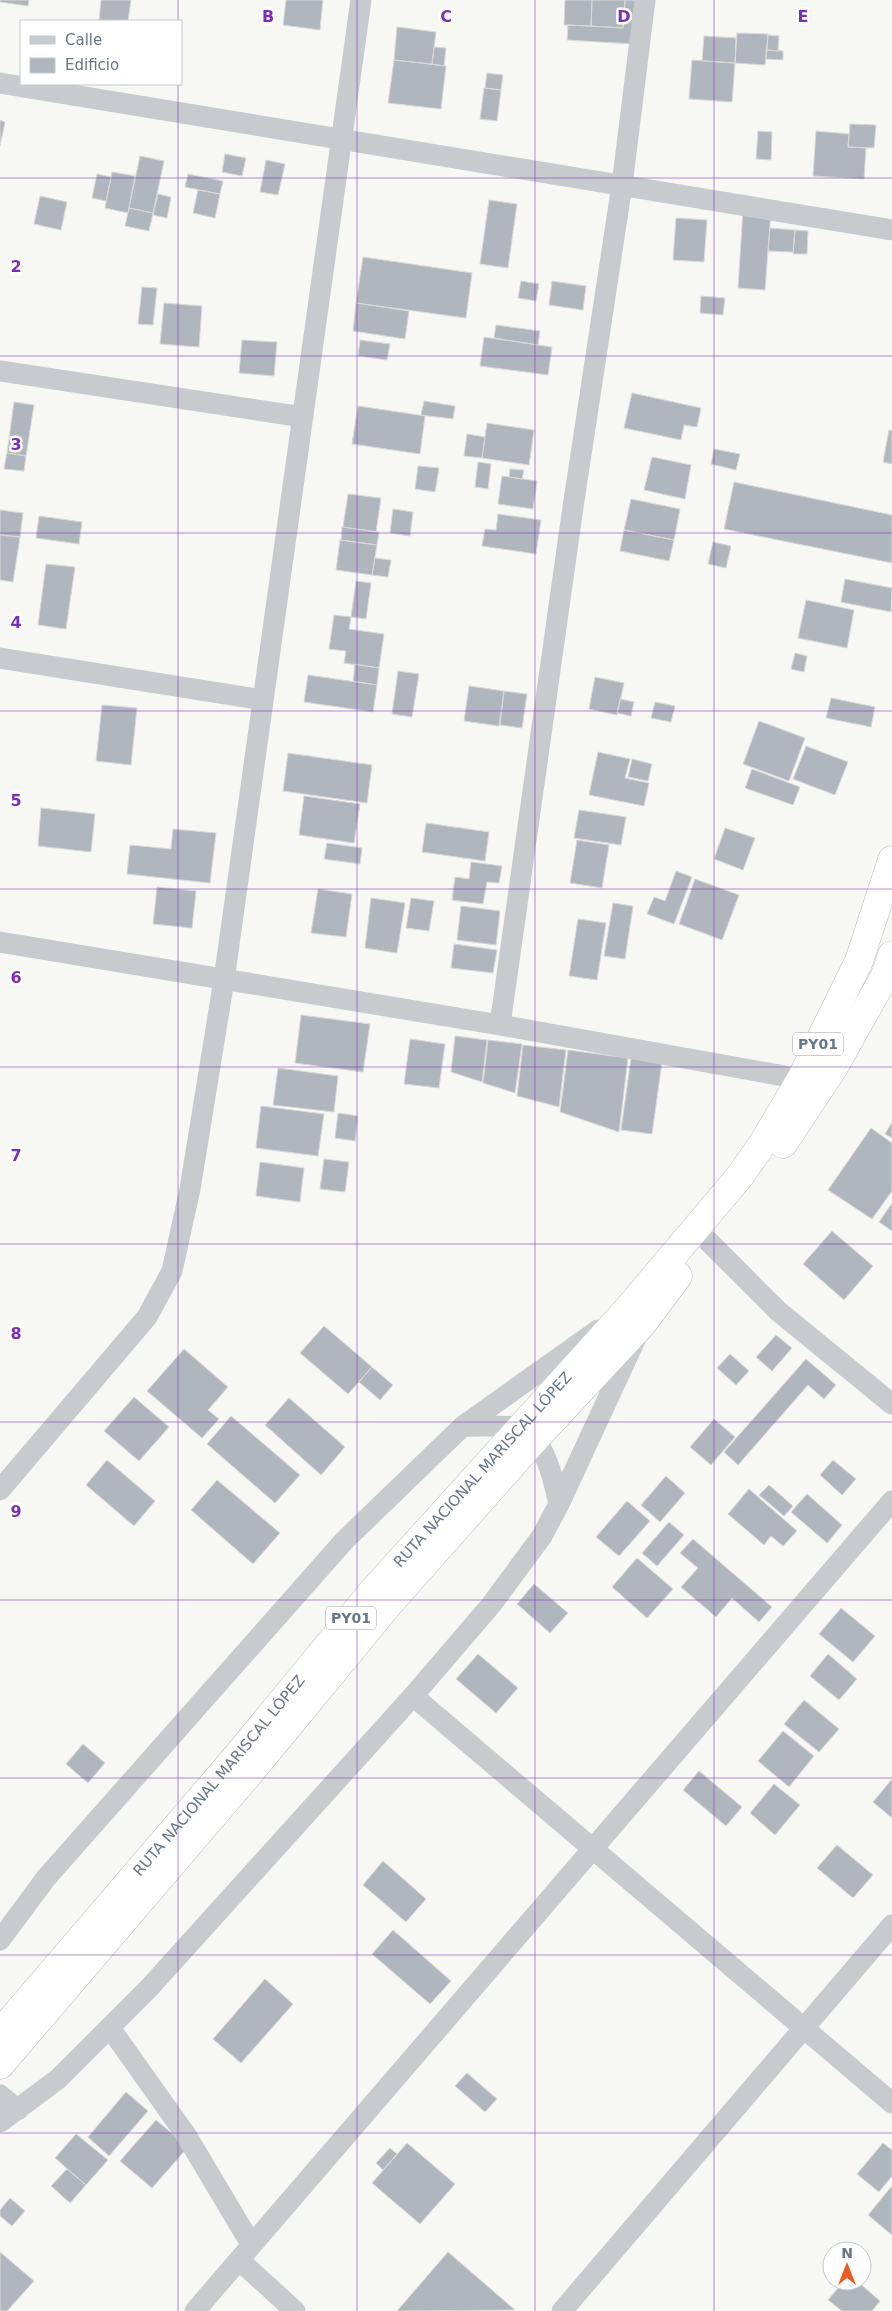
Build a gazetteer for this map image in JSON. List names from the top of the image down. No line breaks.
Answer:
{"streets":{"highway":["PY01","RUTA NACIONAL MARISCAL LÓPEZ"]},"legend":["Calle","Edificio"],"north":"top","grid":{"columns":["B","C","D","E"],"rows":["2","3","4","5","6","7","8","9"]}}
